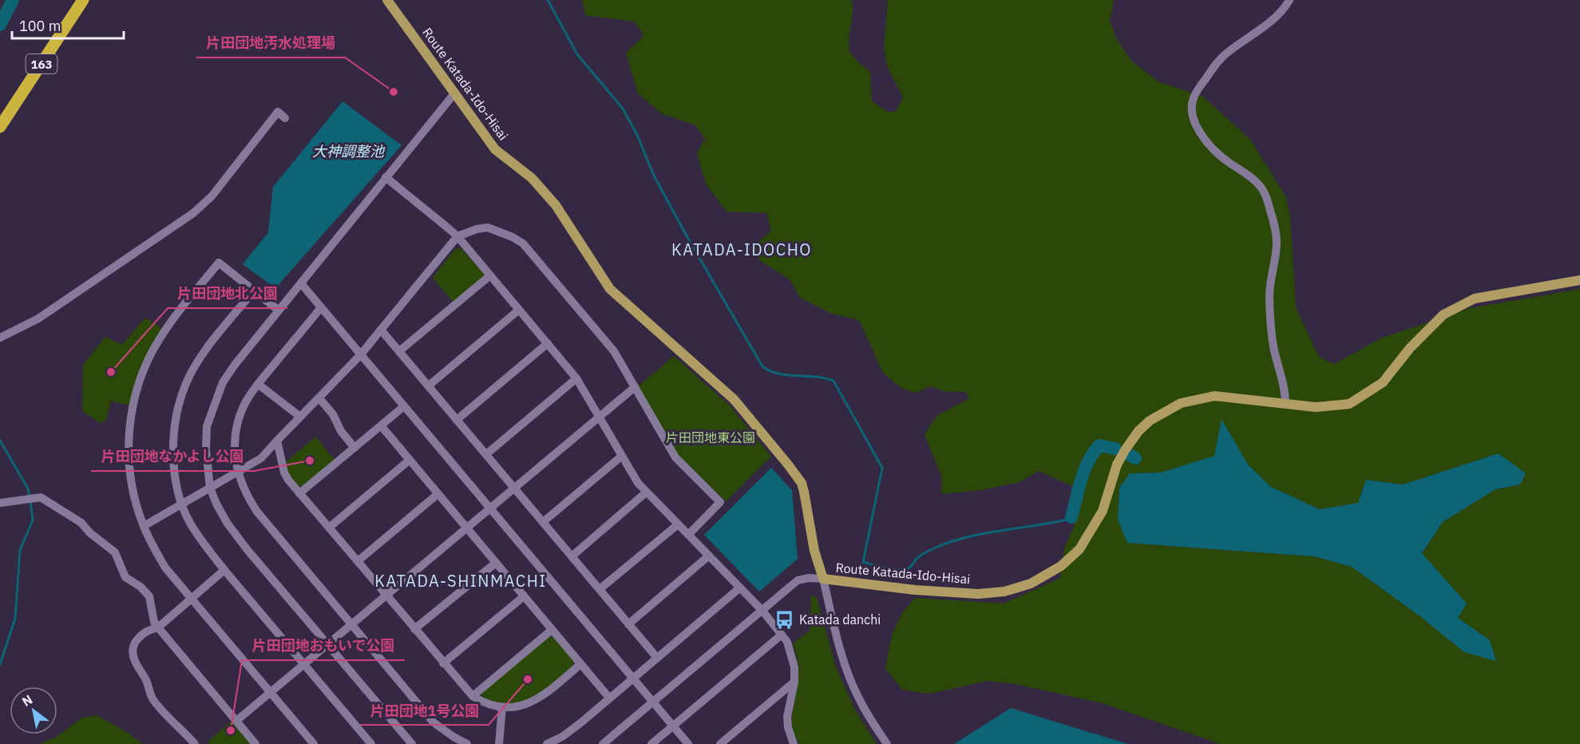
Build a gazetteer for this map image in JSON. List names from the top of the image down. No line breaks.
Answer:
{"streets":{"highway":["163"],"main road":["Route Katada-Ido-Hisai"]},"districts":["KATADA-IDOCHO","KATADA-SHINMACHI"],"water":["大神調整池"],"parks":["片田団地東公園"],"places":{"other":["片田団地汚水処理場","片田団地北公園","片田団地なかよし公園","片田団地1号公園","片田団地おもいで公園"],"bus stop":["Katada danchi"]},"scale_bar":"100 m","north":"top left"}
